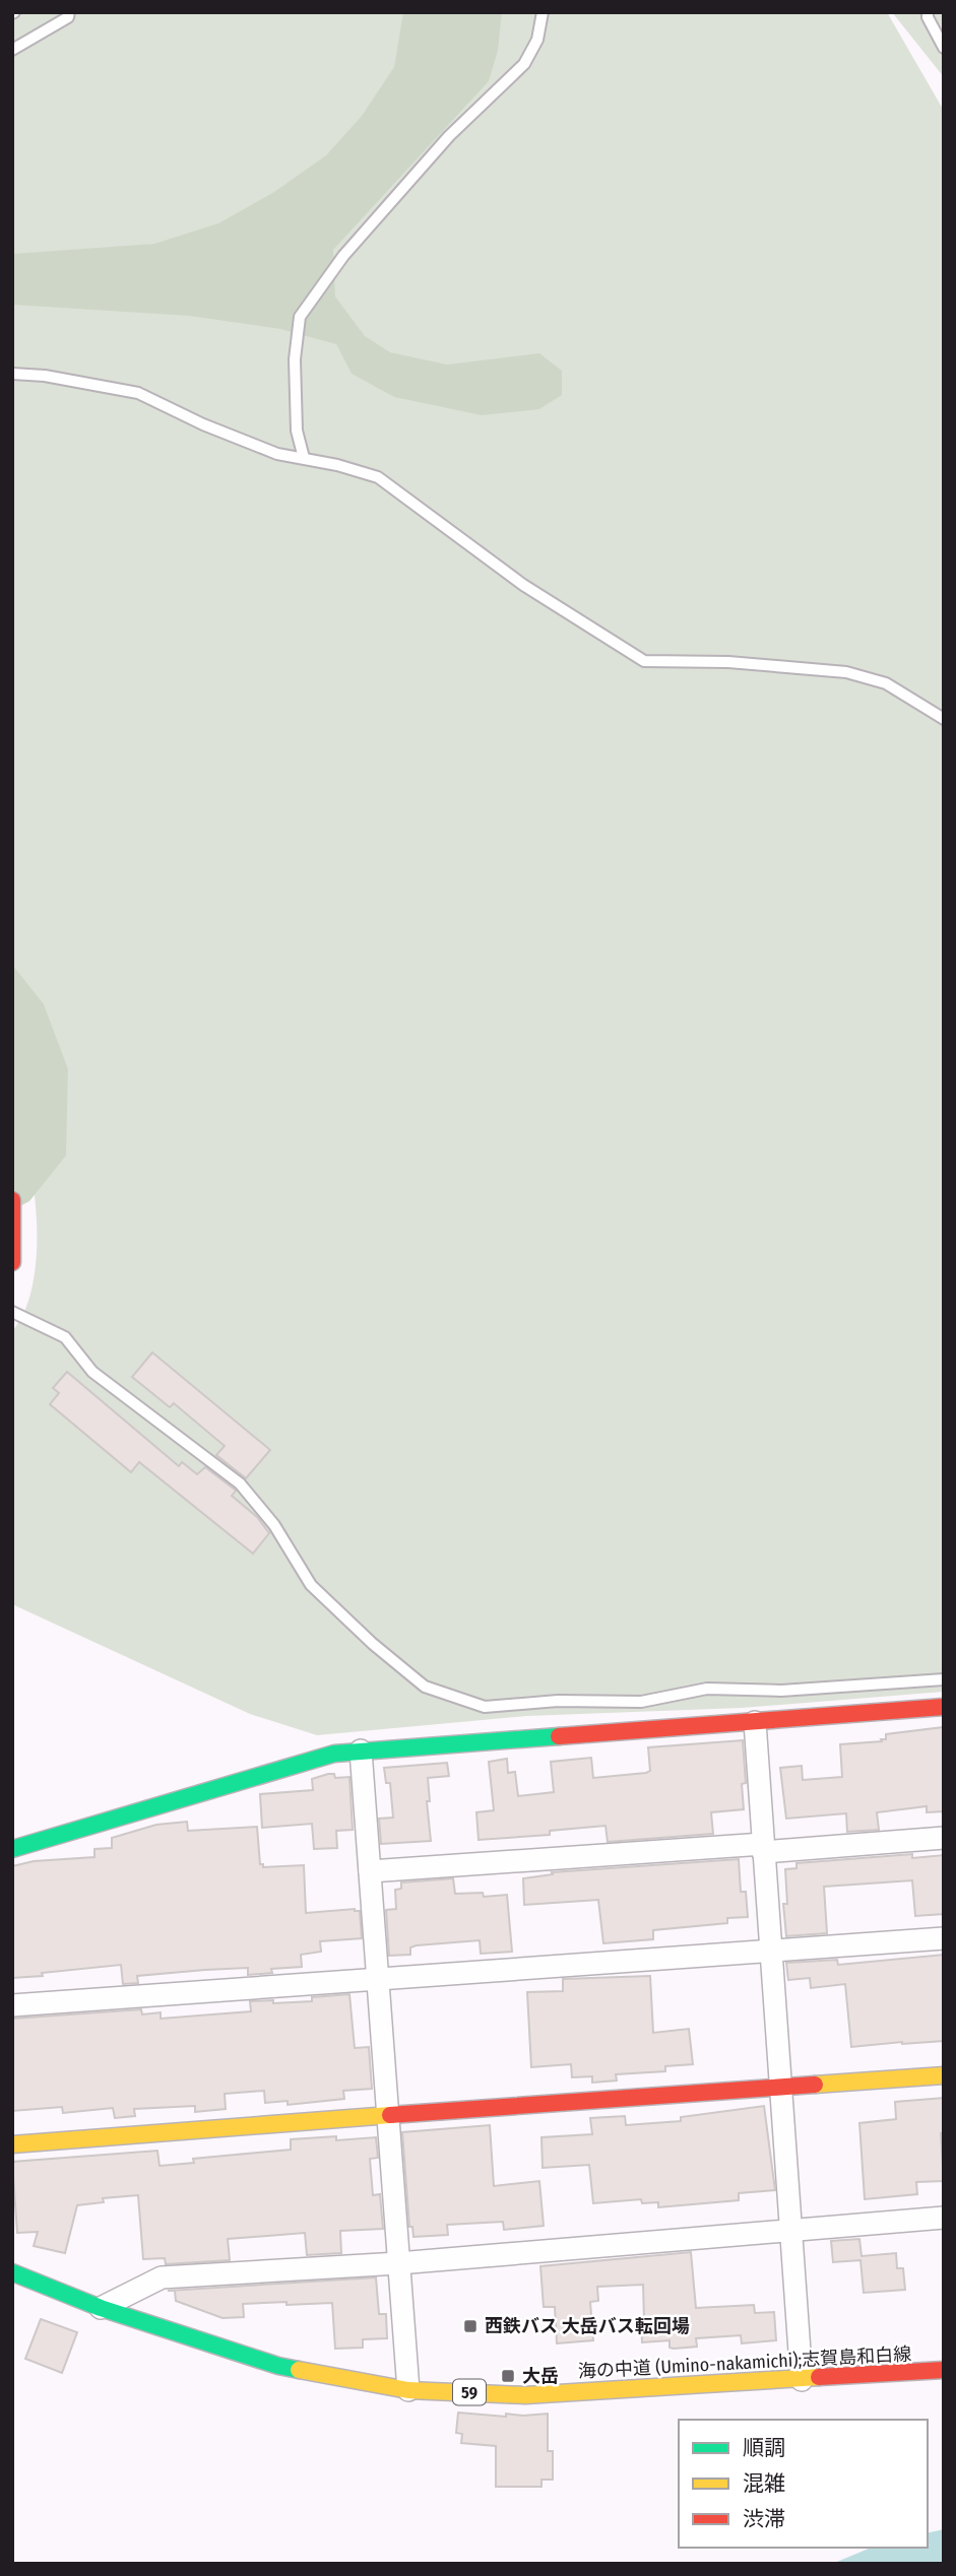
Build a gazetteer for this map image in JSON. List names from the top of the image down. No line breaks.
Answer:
{"streets":{"street":["海の中道 (Umino-nakamichi);志賀島和白線","59"]},"places":{"transit":["西鉄バス 大岳バス転回場","大岳"]},"legend":["順調","混雑","渋滞"]}
